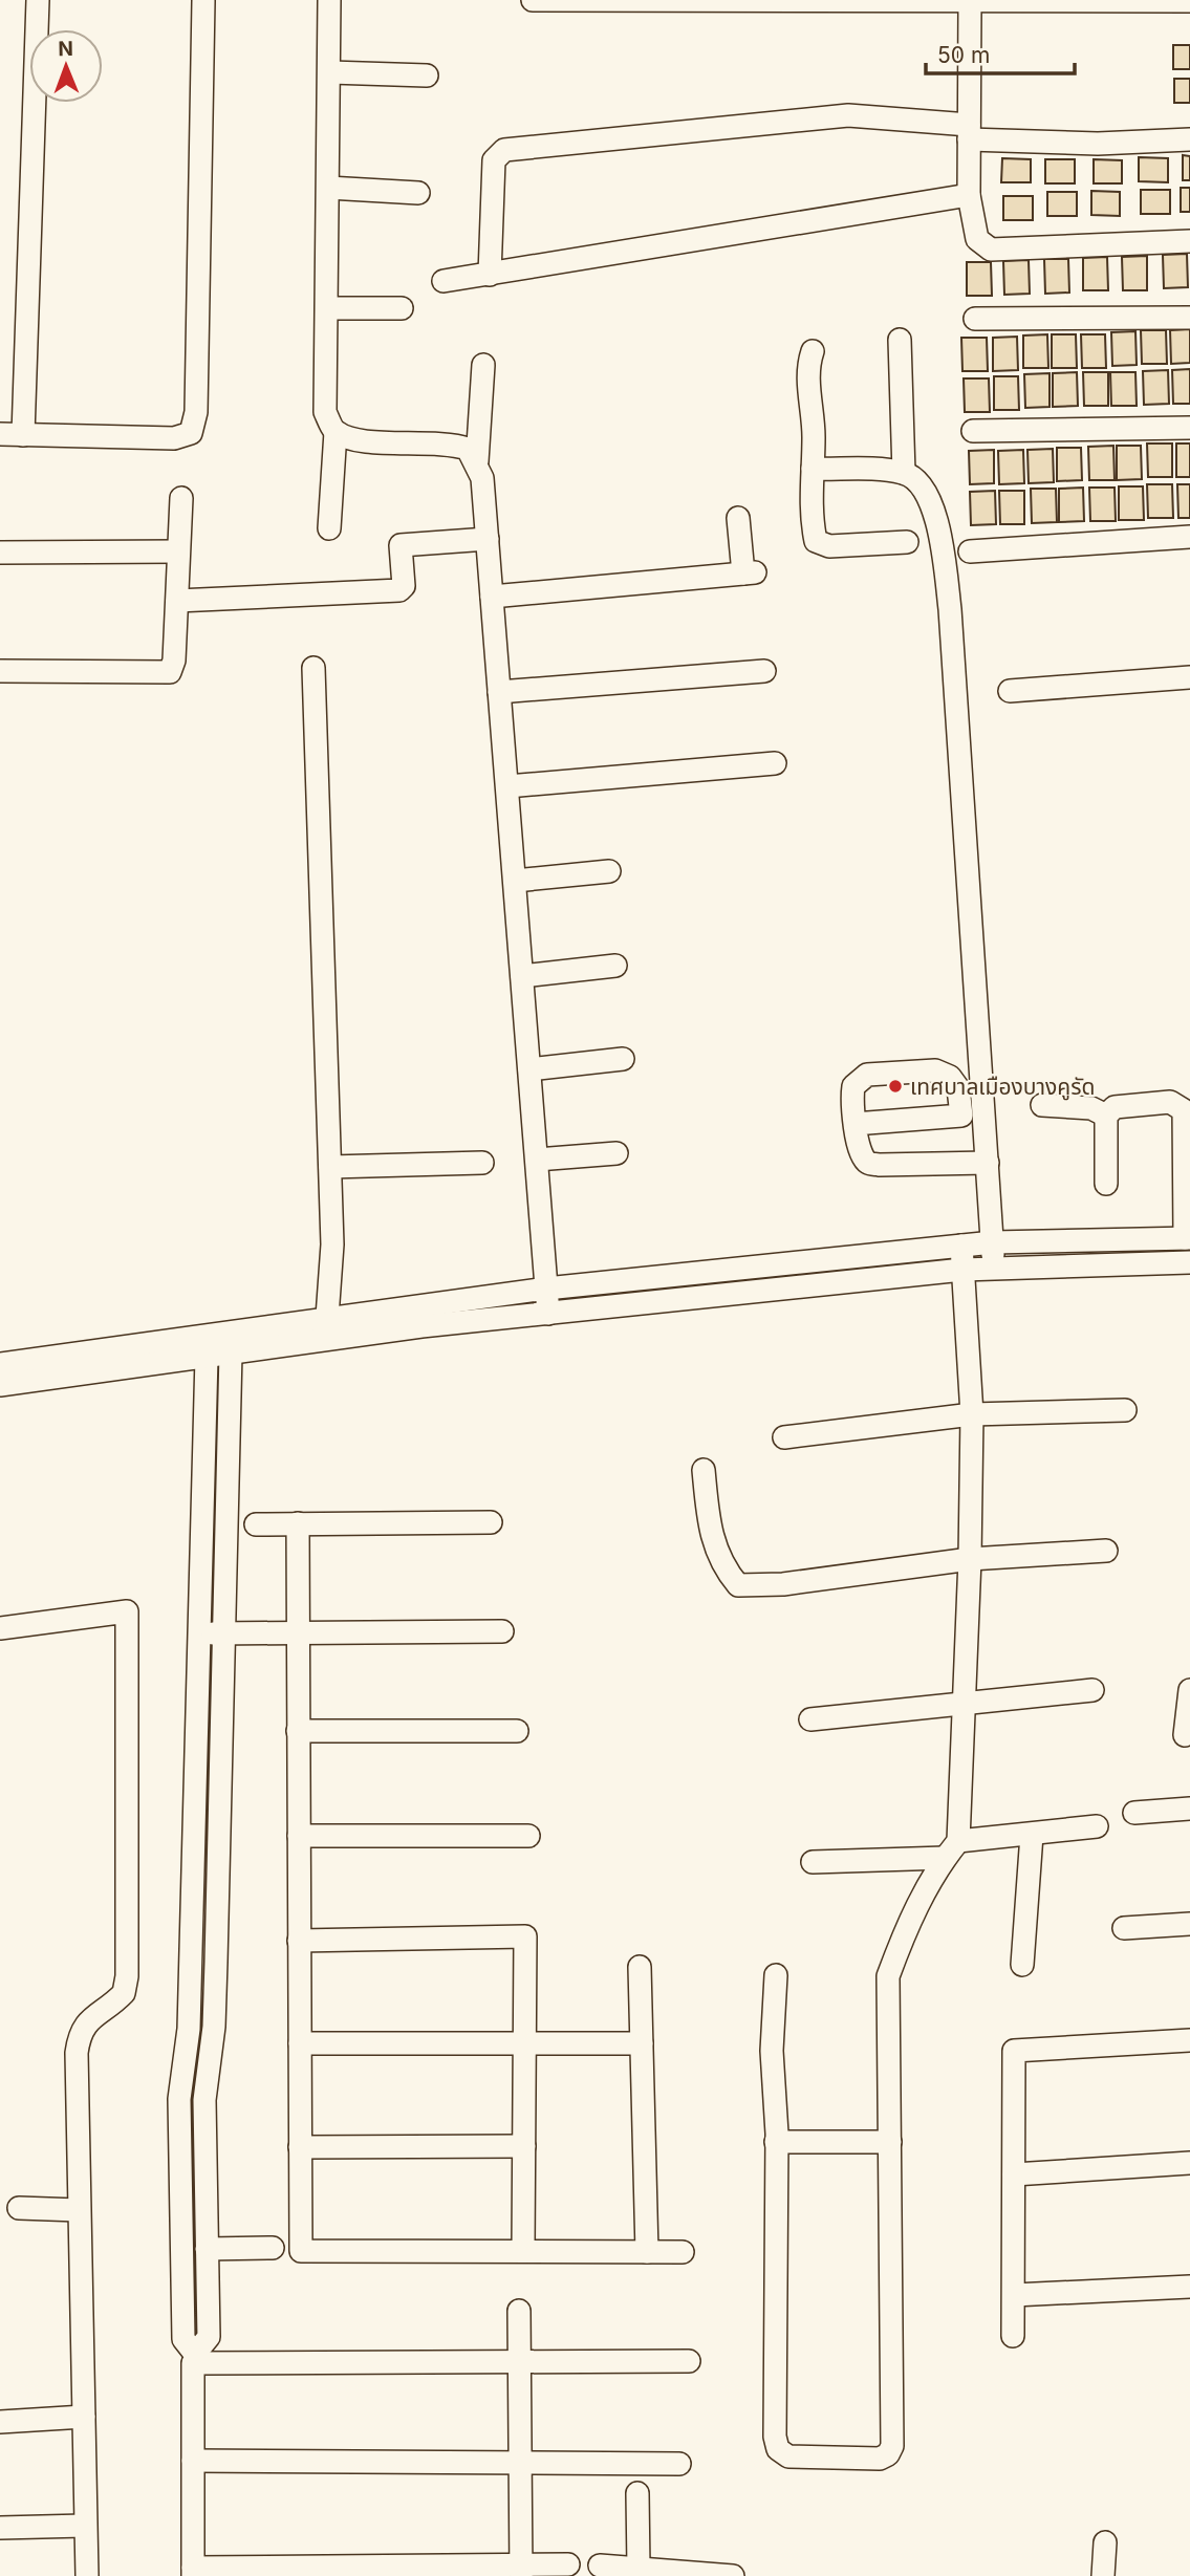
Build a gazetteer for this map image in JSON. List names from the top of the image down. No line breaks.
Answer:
{"places":["เทศบาลเมืองบางคูรัด"],"scale_bar":"50 m","north":"top"}
